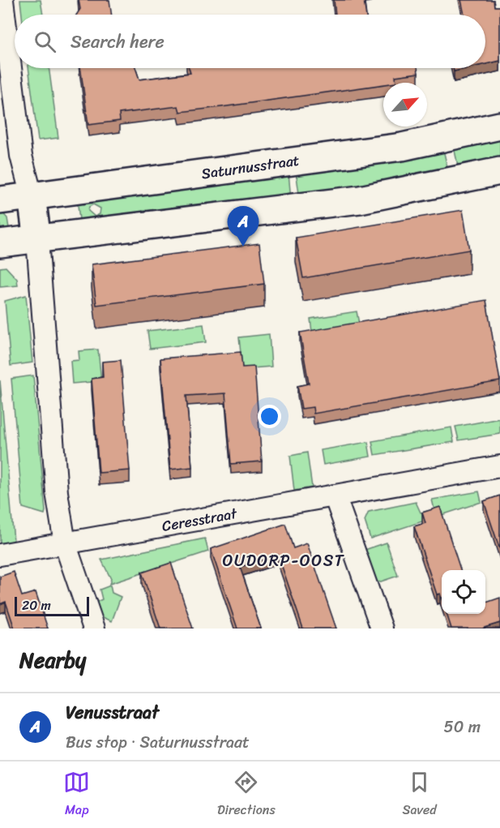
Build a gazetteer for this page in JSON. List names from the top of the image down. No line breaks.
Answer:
{"streets":{"street":["Saturnusstraat","Ceresstraat"]},"districts":["OUDORP-OOST"],"scale_bar":"20 m","north":"top right","page":{"search":"Search here","pins":"A","scale":"20 m","heading":"Nearby","list":[{"mark":"A","name":"Venusstraat","note":"Bus stop · Saturnusstraat","value":"50 m"}],"nav":["Map","Directions","Saved"]}}
